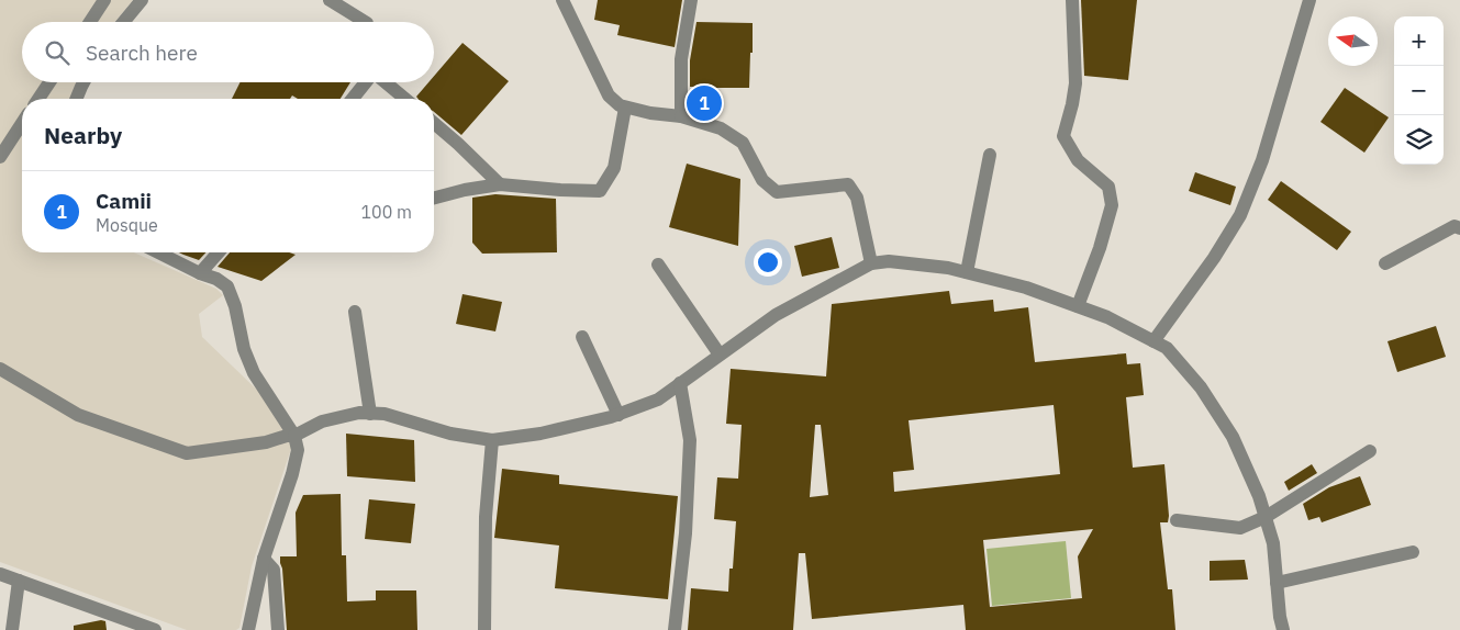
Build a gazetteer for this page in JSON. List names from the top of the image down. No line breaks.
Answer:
{"north":"left","page":{"map_buttons":["+","−"],"search":"Search here","pins":"1","heading":"Nearby","list":[{"mark":"1","name":"Camii","note":"Mosque","value":"100 m"}]}}
